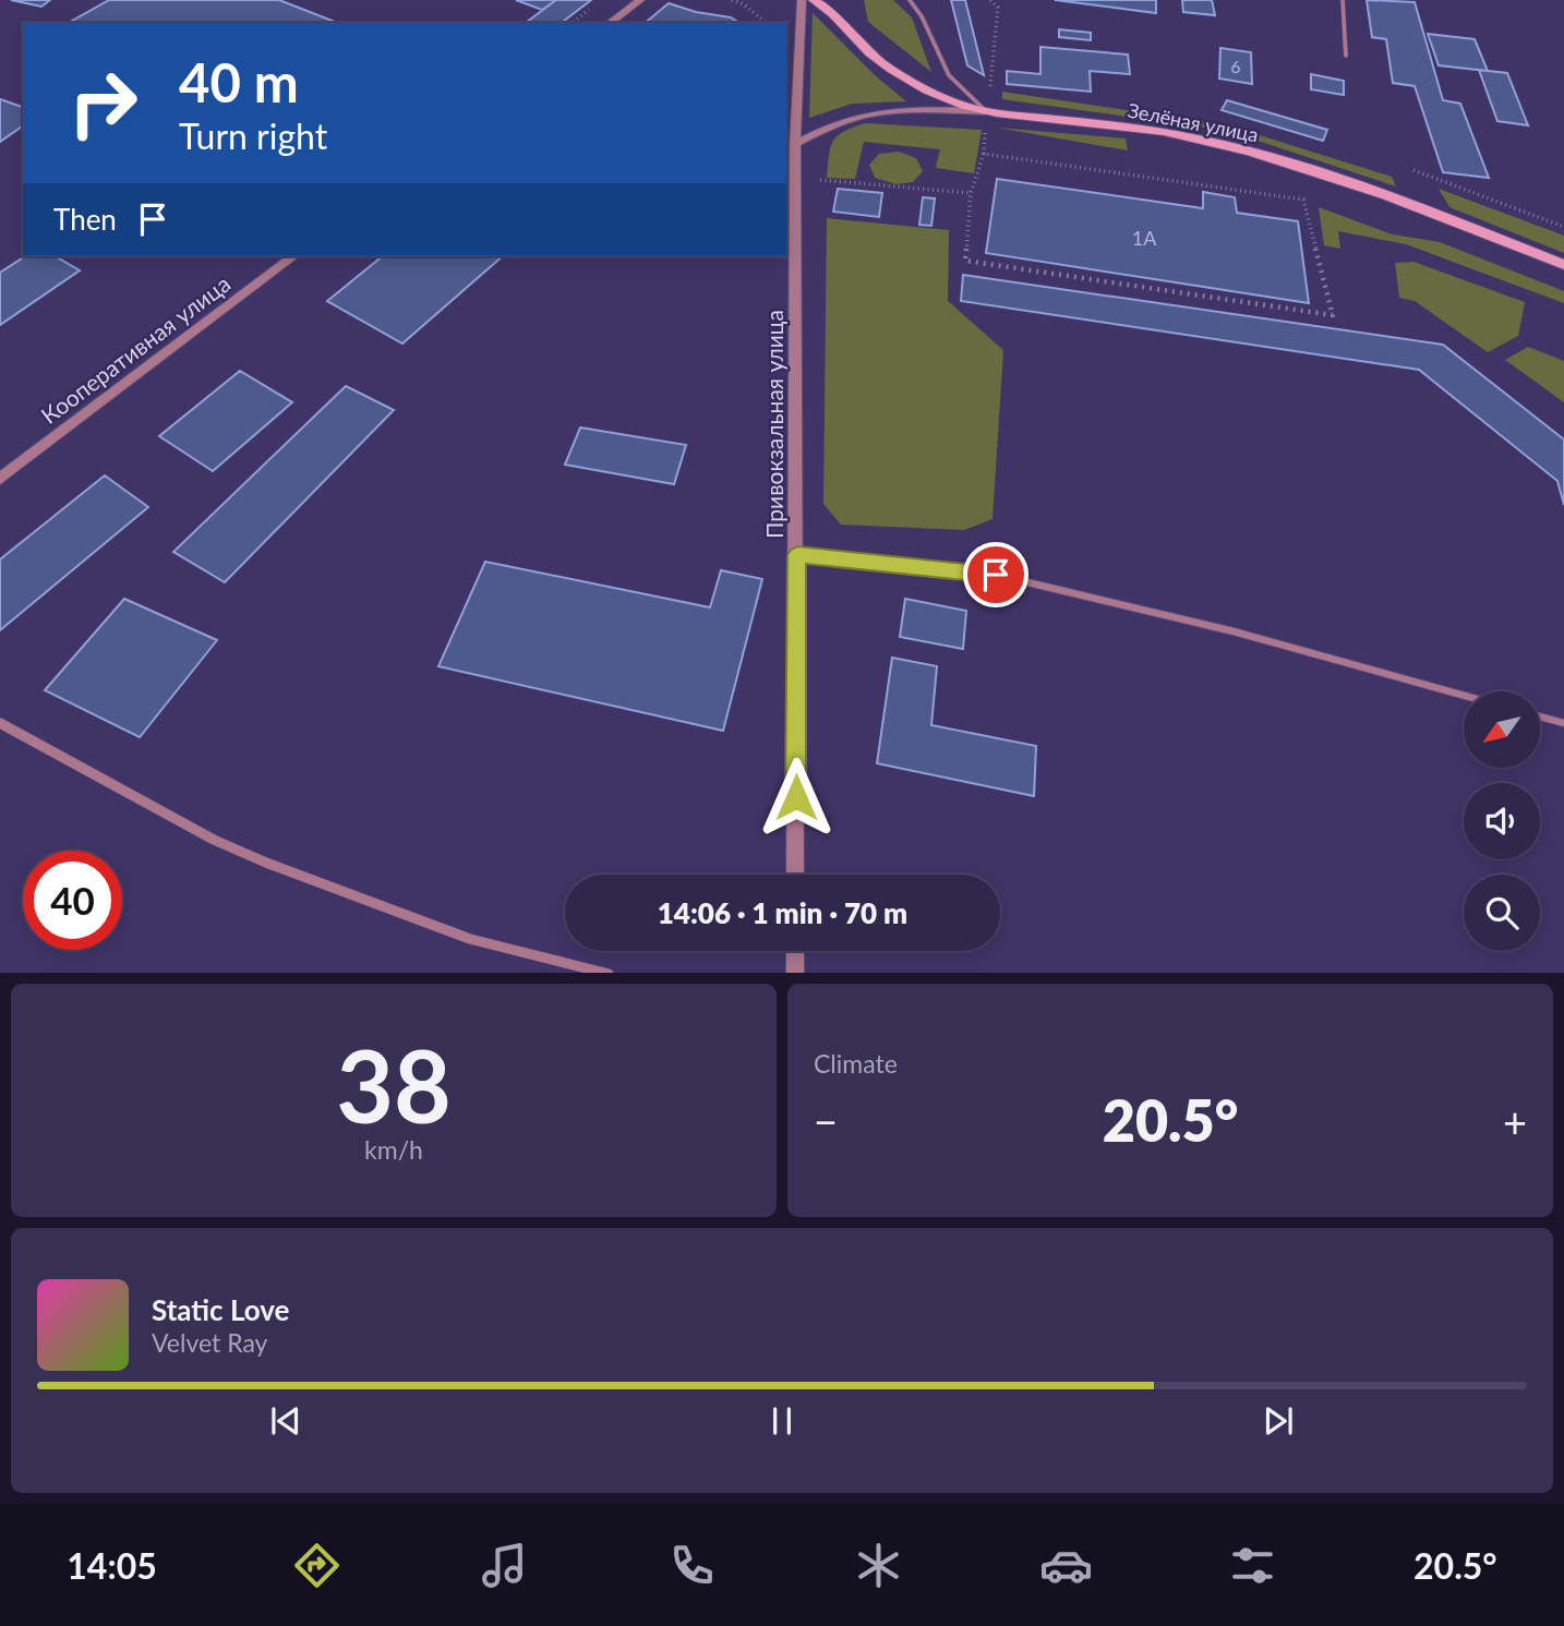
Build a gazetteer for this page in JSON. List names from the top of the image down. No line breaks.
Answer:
{"streets":{"main road":["Зелёная улица"],"street":["Кооперативная улица","Привокзальная улица"]},"house_numbers":["6","1А"],"north":"bottom left","page":{"turn":["40 m","Turn right"],"then":"Then","limit":"40","trip":"14:06 · 1 min · 70 m","tile":[["38","km/h"],"Climate"],"heat":["−","20.5°","+"],"song":["Static Love","Velvet Ray"],"tabs":["14:05","20.5°"]}}
